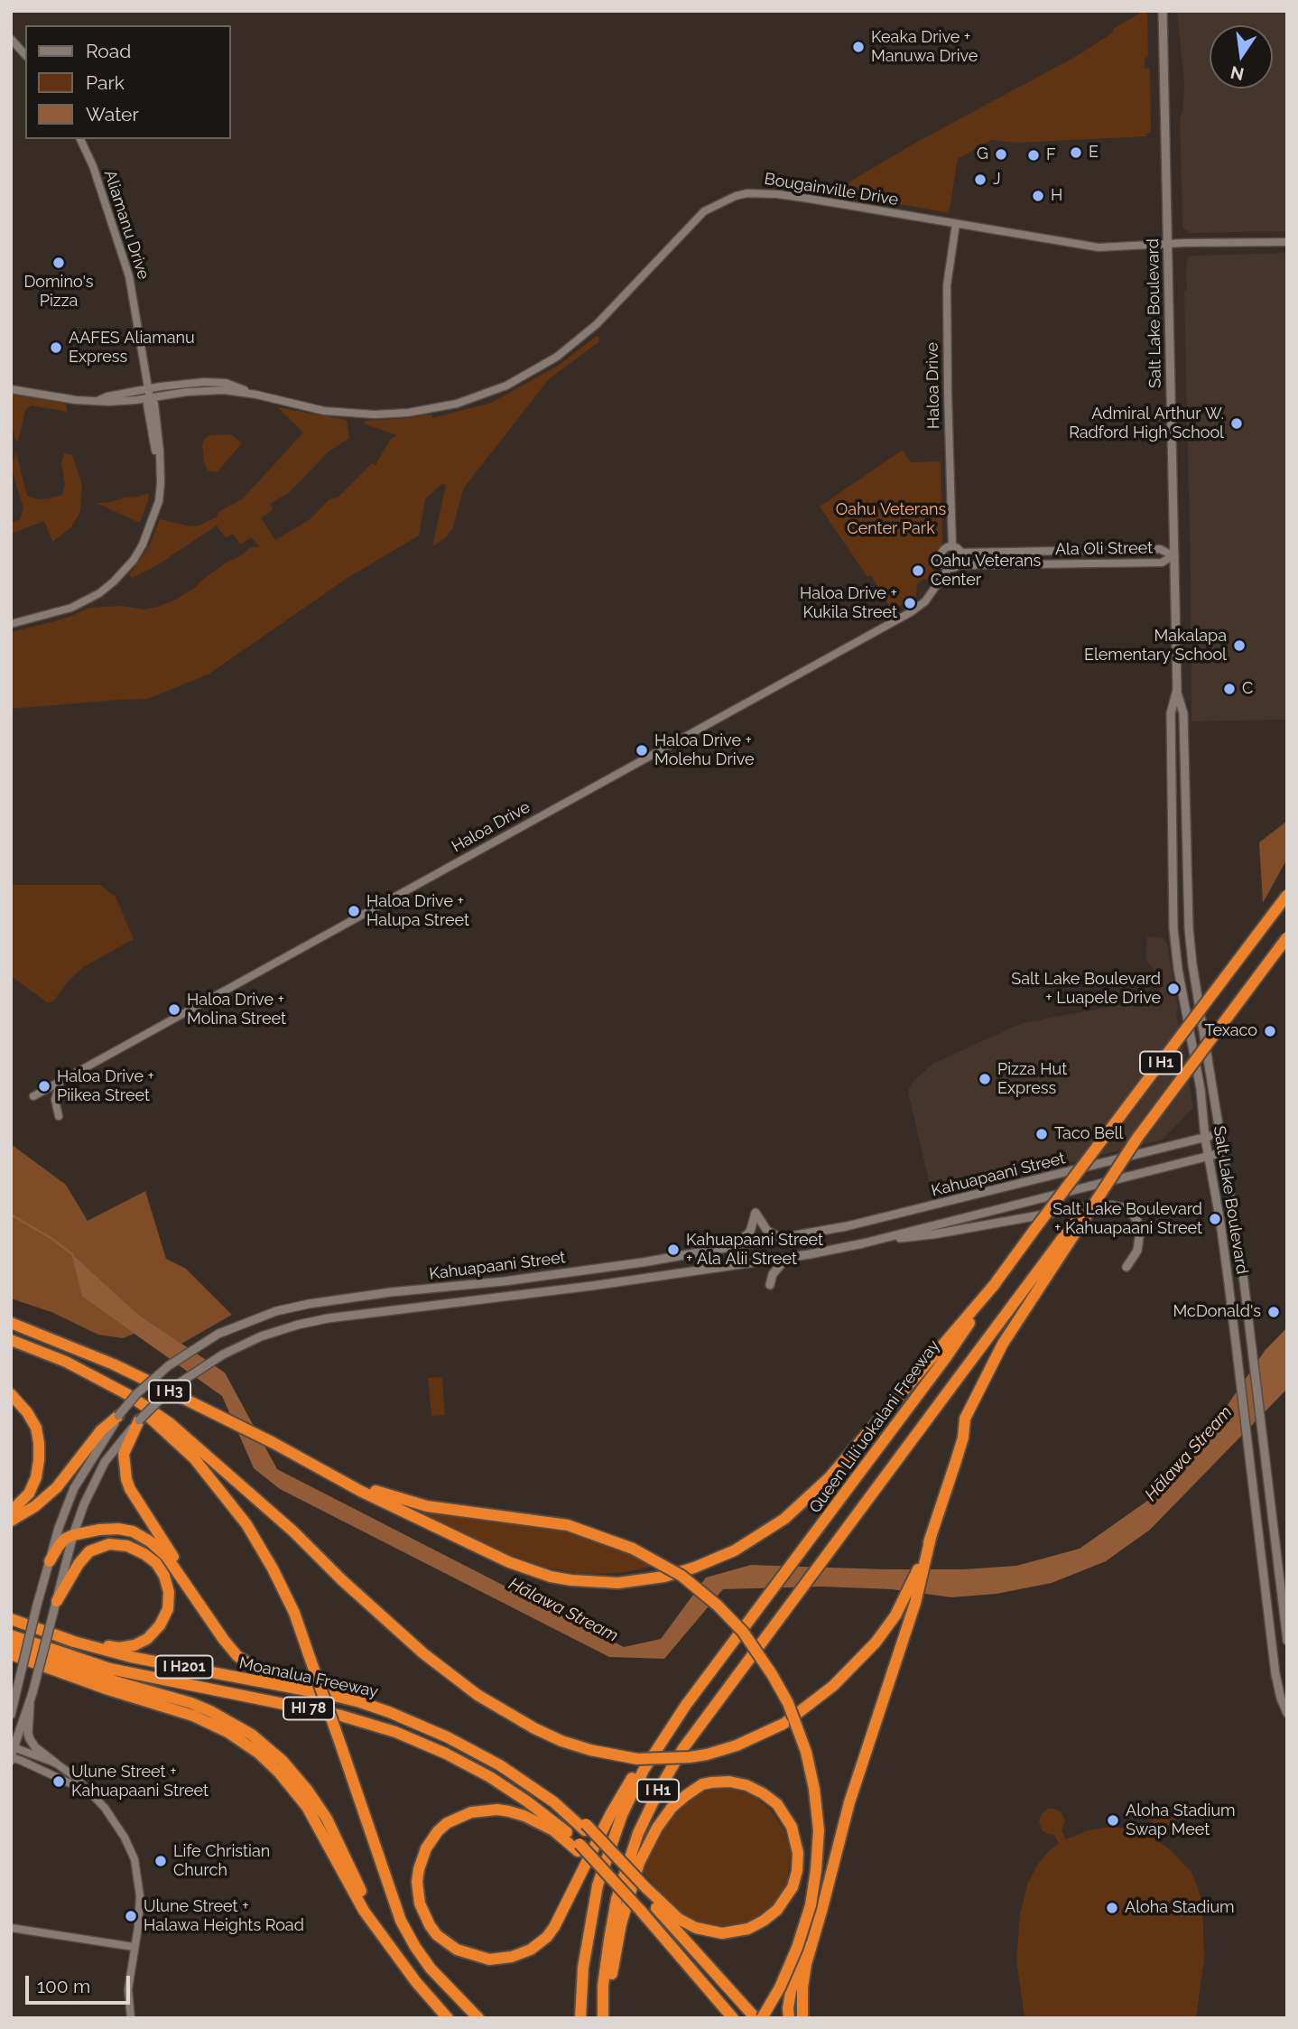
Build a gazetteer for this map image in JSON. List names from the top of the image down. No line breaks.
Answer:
{"streets":{"highway":["I H1","I H3","Queen Liliʻuokalani Freeway","I H201","Moanalua Freeway","HI 78"],"main road":["Salt Lake Boulevard","Kahuapaani Street"],"street":["Bougainville Drive","Aliamanu Drive","Haloa Drive","Ala Oli Street"]},"crossings":[["Bougainville Drive","Salt Lake Boulevard"],["Bougainville Drive","Haloa Drive"],["Salt Lake Boulevard","Ala Oli Street"],["Salt Lake Boulevard","Kahuapaani Street"],["Haloa Drive","Ala Oli Street"]],"water":["Hālawa Stream"],"parks":["Oahu Veterans Center Park"],"places":["Keaka Drive + Manuwa Drive","E","G","F","J","H","Domino's Pizza","AAFES Aliamanu Express","Admiral Arthur W. Radford High School","Oahu Veterans Center","Haloa Drive + Kukila Street","Makalapa Elementary School","C","Haloa Drive + Molehu Drive","Haloa Drive + Halupa Street","Salt Lake Boulevard + Luapele Drive","Haloa Drive + Molina Street","Texaco","Pizza Hut Express","Haloa Drive + Piikea Street","Taco Bell","Salt Lake Boulevard + Kahuapaani Street","Kahuapaani Street + Ala Alii Street","McDonald's","Ulune Street + Kahuapaani Street","Aloha Stadium Swap Meet","Life Christian Church","Aloha Stadium","Ulune Street + Halawa Heights Road"],"legend":["Road","Park","Water"],"scale_bar":"100 m","north":"bottom"}
